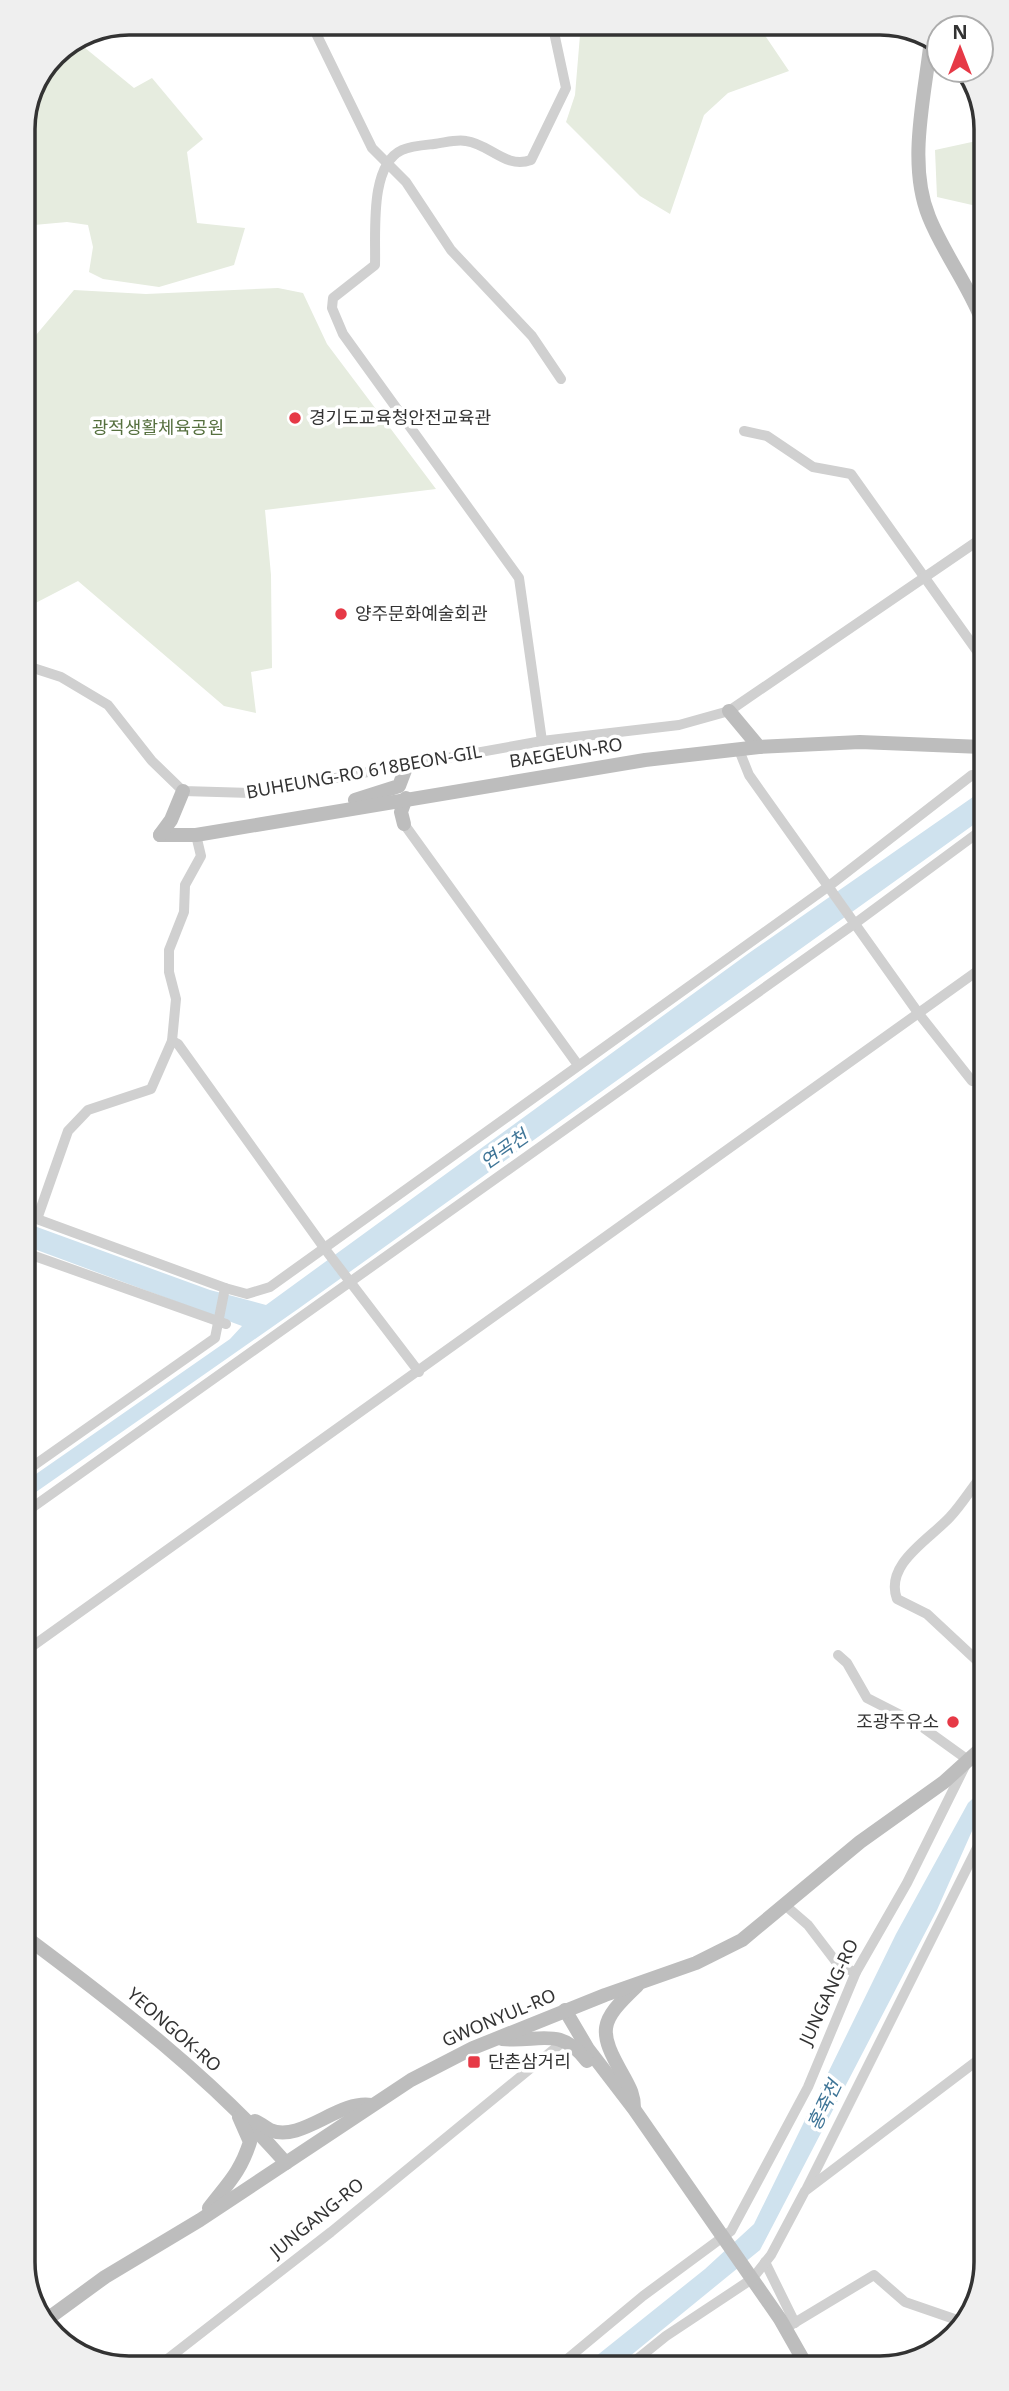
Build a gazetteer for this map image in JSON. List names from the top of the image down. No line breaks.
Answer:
{"streets":{"main road":["BAEGEUN-RO","GWONYUL-RO","YEONGOK-RO"],"street":["BUHEUNG-RO 618BEON-GIL","JUNGANG-RO"]},"crossings":[["BAEGEUN-RO","BUHEUNG-RO 618BEON-GIL"],["JUNGANG-RO","GWONYUL-RO"],["GWONYUL-RO","YEONGOK-RO"]],"water":["연곡천","홍죽천"],"parks":["광적생활체육공원"],"places":{"other":["경기도교육청안전교육관","양주문화예술회관","조광주유소"],"transit":["단촌삼거리"]},"north":"top"}
